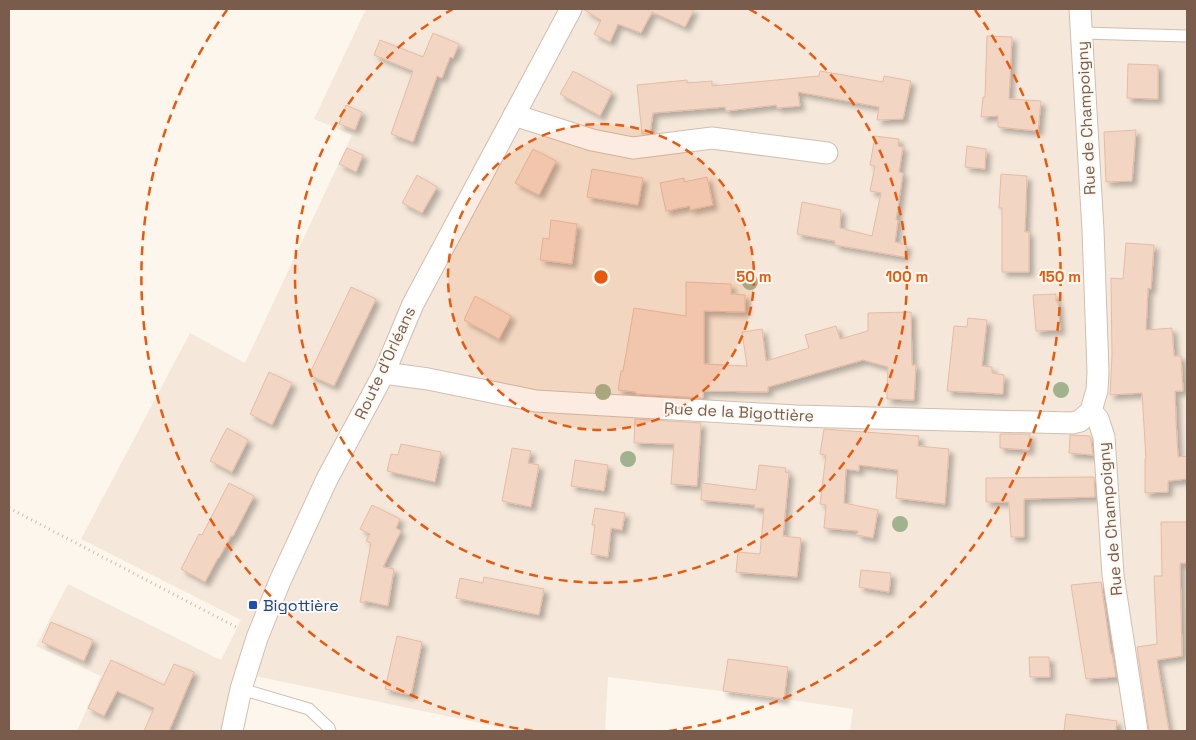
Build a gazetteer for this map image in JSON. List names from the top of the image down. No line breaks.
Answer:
{"streets":{"street":["Rue de Champoigny","Route d'Orléans","Rue de la Bigottière"]},"crossings":[["Rue de Champoigny","Rue de la Bigottière"],["Route d'Orléans","Rue de la Bigottière"]],"places":{"transit":["Bigottière"]},"rings":["50 m","100 m","150 m"]}
